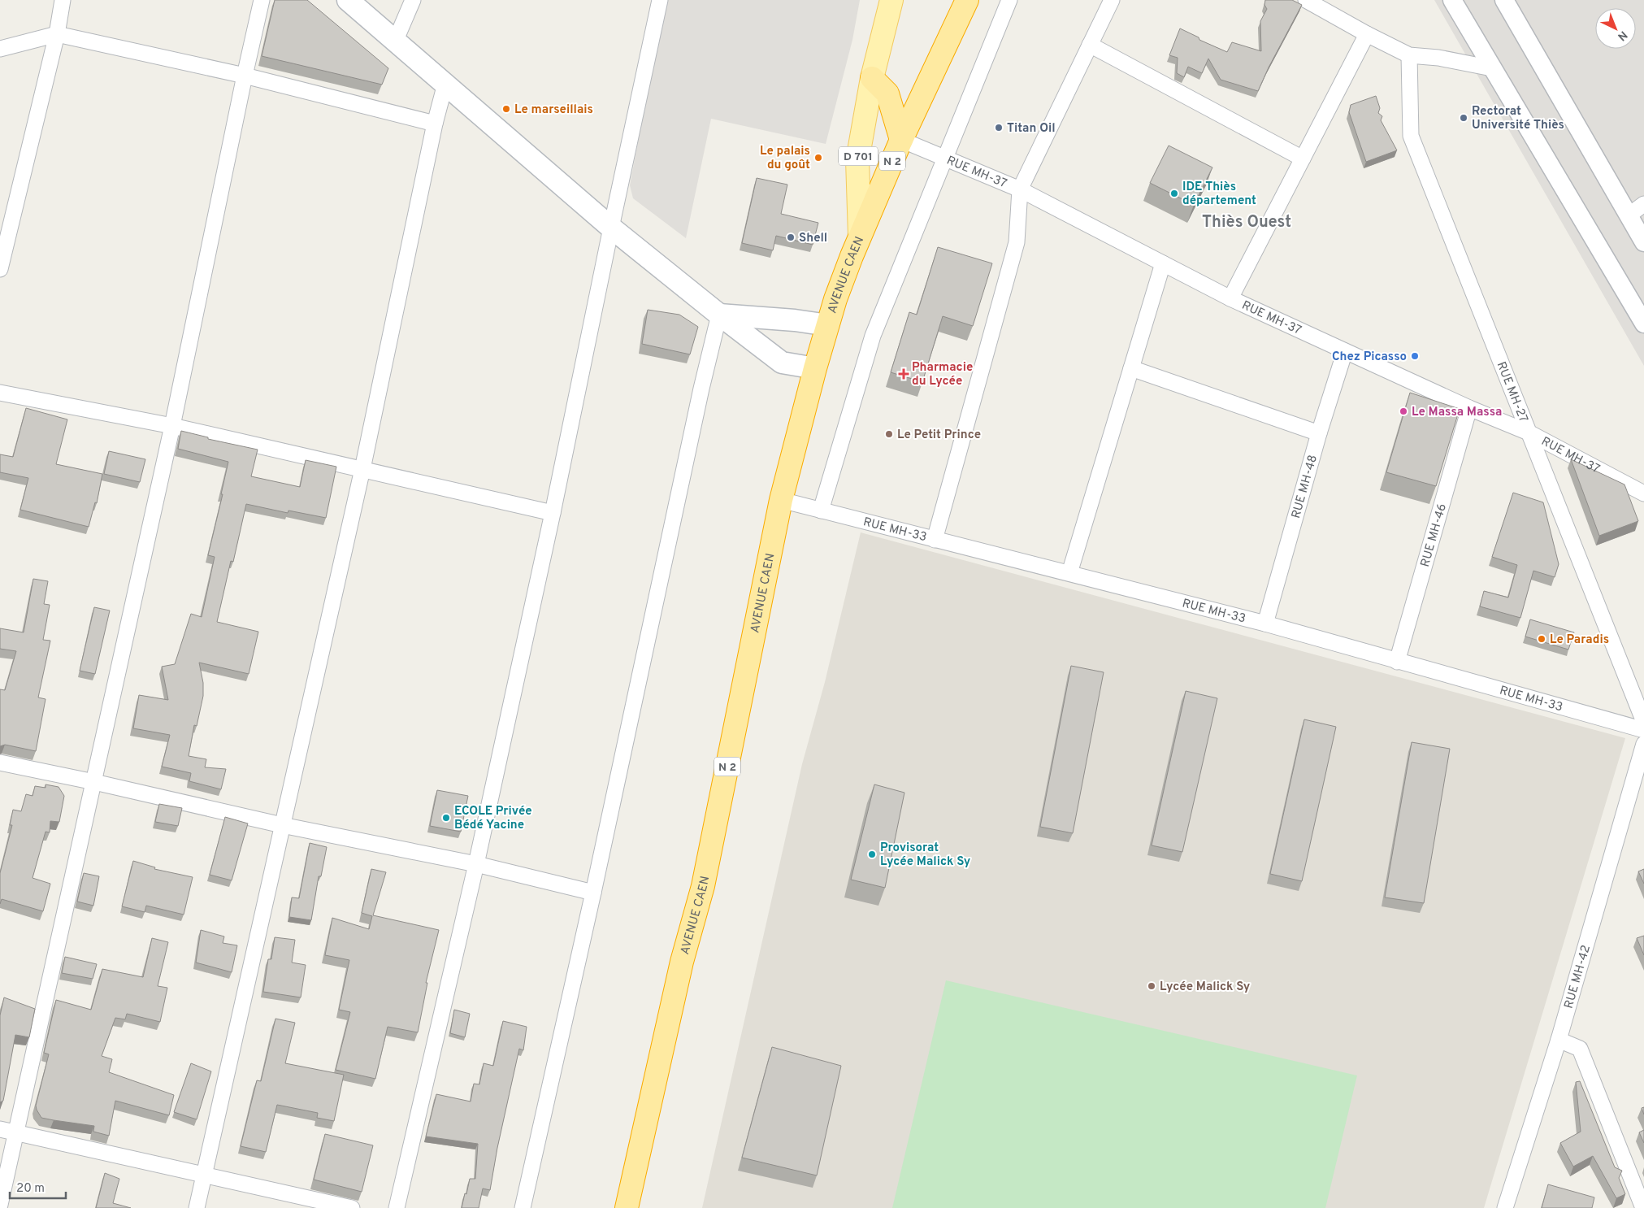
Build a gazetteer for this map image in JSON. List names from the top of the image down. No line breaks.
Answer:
{"streets":{"highway":["N 2","AVENUE CAEN"],"main road":["D 701"],"street":["RUE MH-37","RUE MH-27","RUE MH-48","RUE MH-33","RUE MH-46","RUE MH-42"]},"crossings":[["D 701","AVENUE CAEN"],["RUE MH-37","AVENUE CAEN"],["RUE MH-37","RUE MH-27"],["RUE MH-37","RUE MH-48"],["RUE MH-37","RUE MH-46"],["AVENUE CAEN","RUE MH-33"],["RUE MH-48","RUE MH-33"],["RUE MH-33","RUE MH-46"]],"districts":["Thiès Ouest"],"places":{"other":["Le marseillais","Rectorat Université Thiès","Titan Oil","Le palais du goût","IDE Thiès département","Shell","Chez Picasso","Le Massa Massa","Le Petit Prince","Le Paradis","ECOLE Privée Bédé Yacine","Provisorat Lycée Malick Sy","Lycée Malick Sy"],"health":["Pharmacie du Lycée"]},"scale_bar":"20 m","north":"bottom right"}
